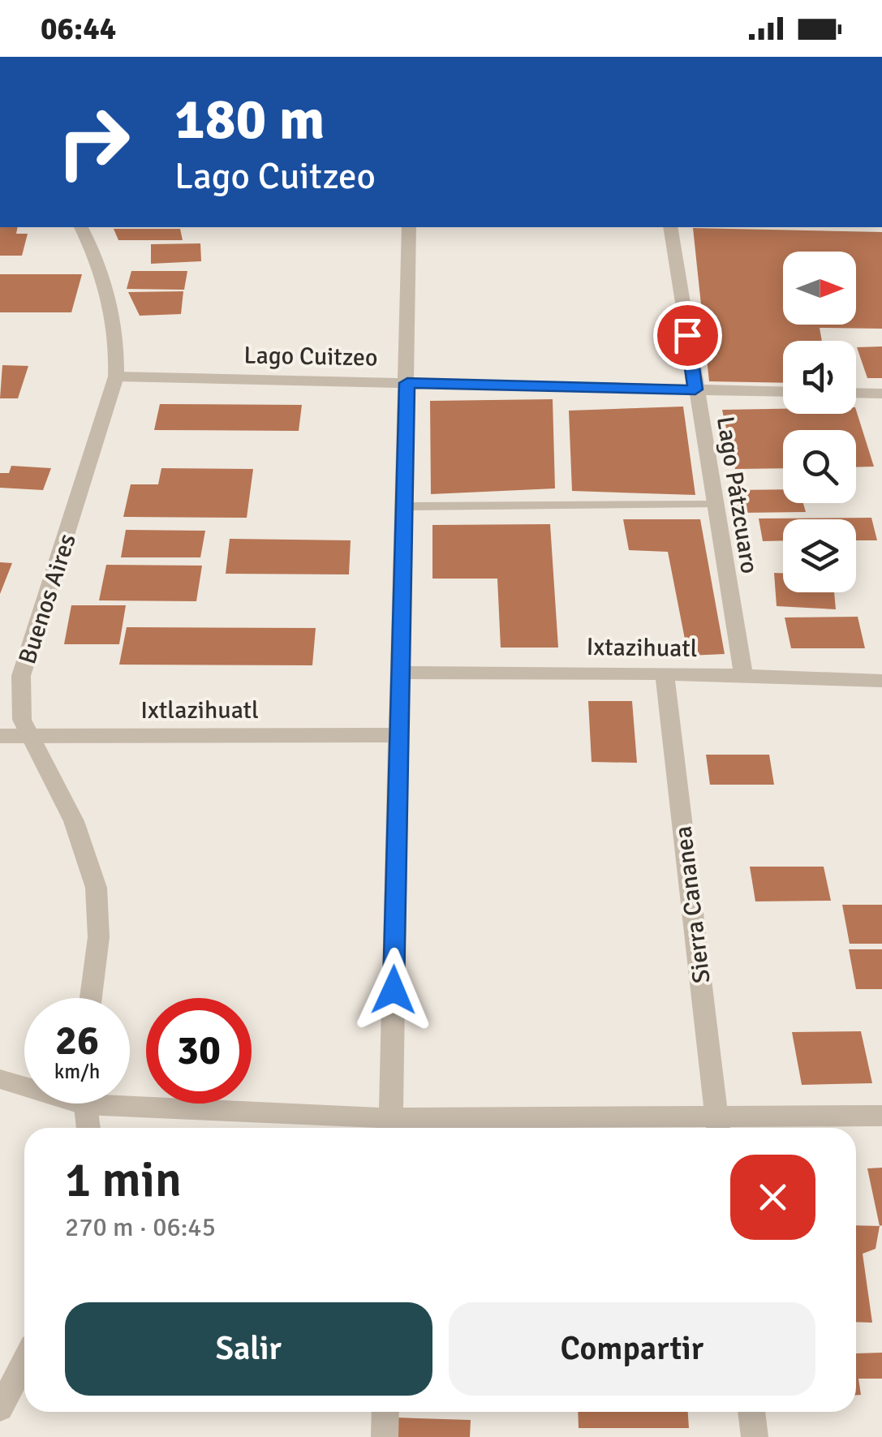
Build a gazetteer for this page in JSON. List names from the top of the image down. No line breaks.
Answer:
{"streets":{"street":["Lago Cuitzeo","Lago Pátzcuaro","Buenos Aires","Ixtazihuatl","Ixtlazihuatl","Sierra Cananea"]},"crossings":[["Lago Cuitzeo","Lago Pátzcuaro"],["Lago Cuitzeo","Buenos Aires"],["Lago Pátzcuaro","Ixtazihuatl"],["Buenos Aires","Ixtlazihuatl"],["Ixtazihuatl","Sierra Cananea"]],"north":"right","page":{"status":"06:44","turn":["180 m","Lago Cuitzeo"],"speed":"26 km/h","limit":"30","heading":["1 min","270 m · 06:45"],"buttons":["Salir","Compartir"]}}
